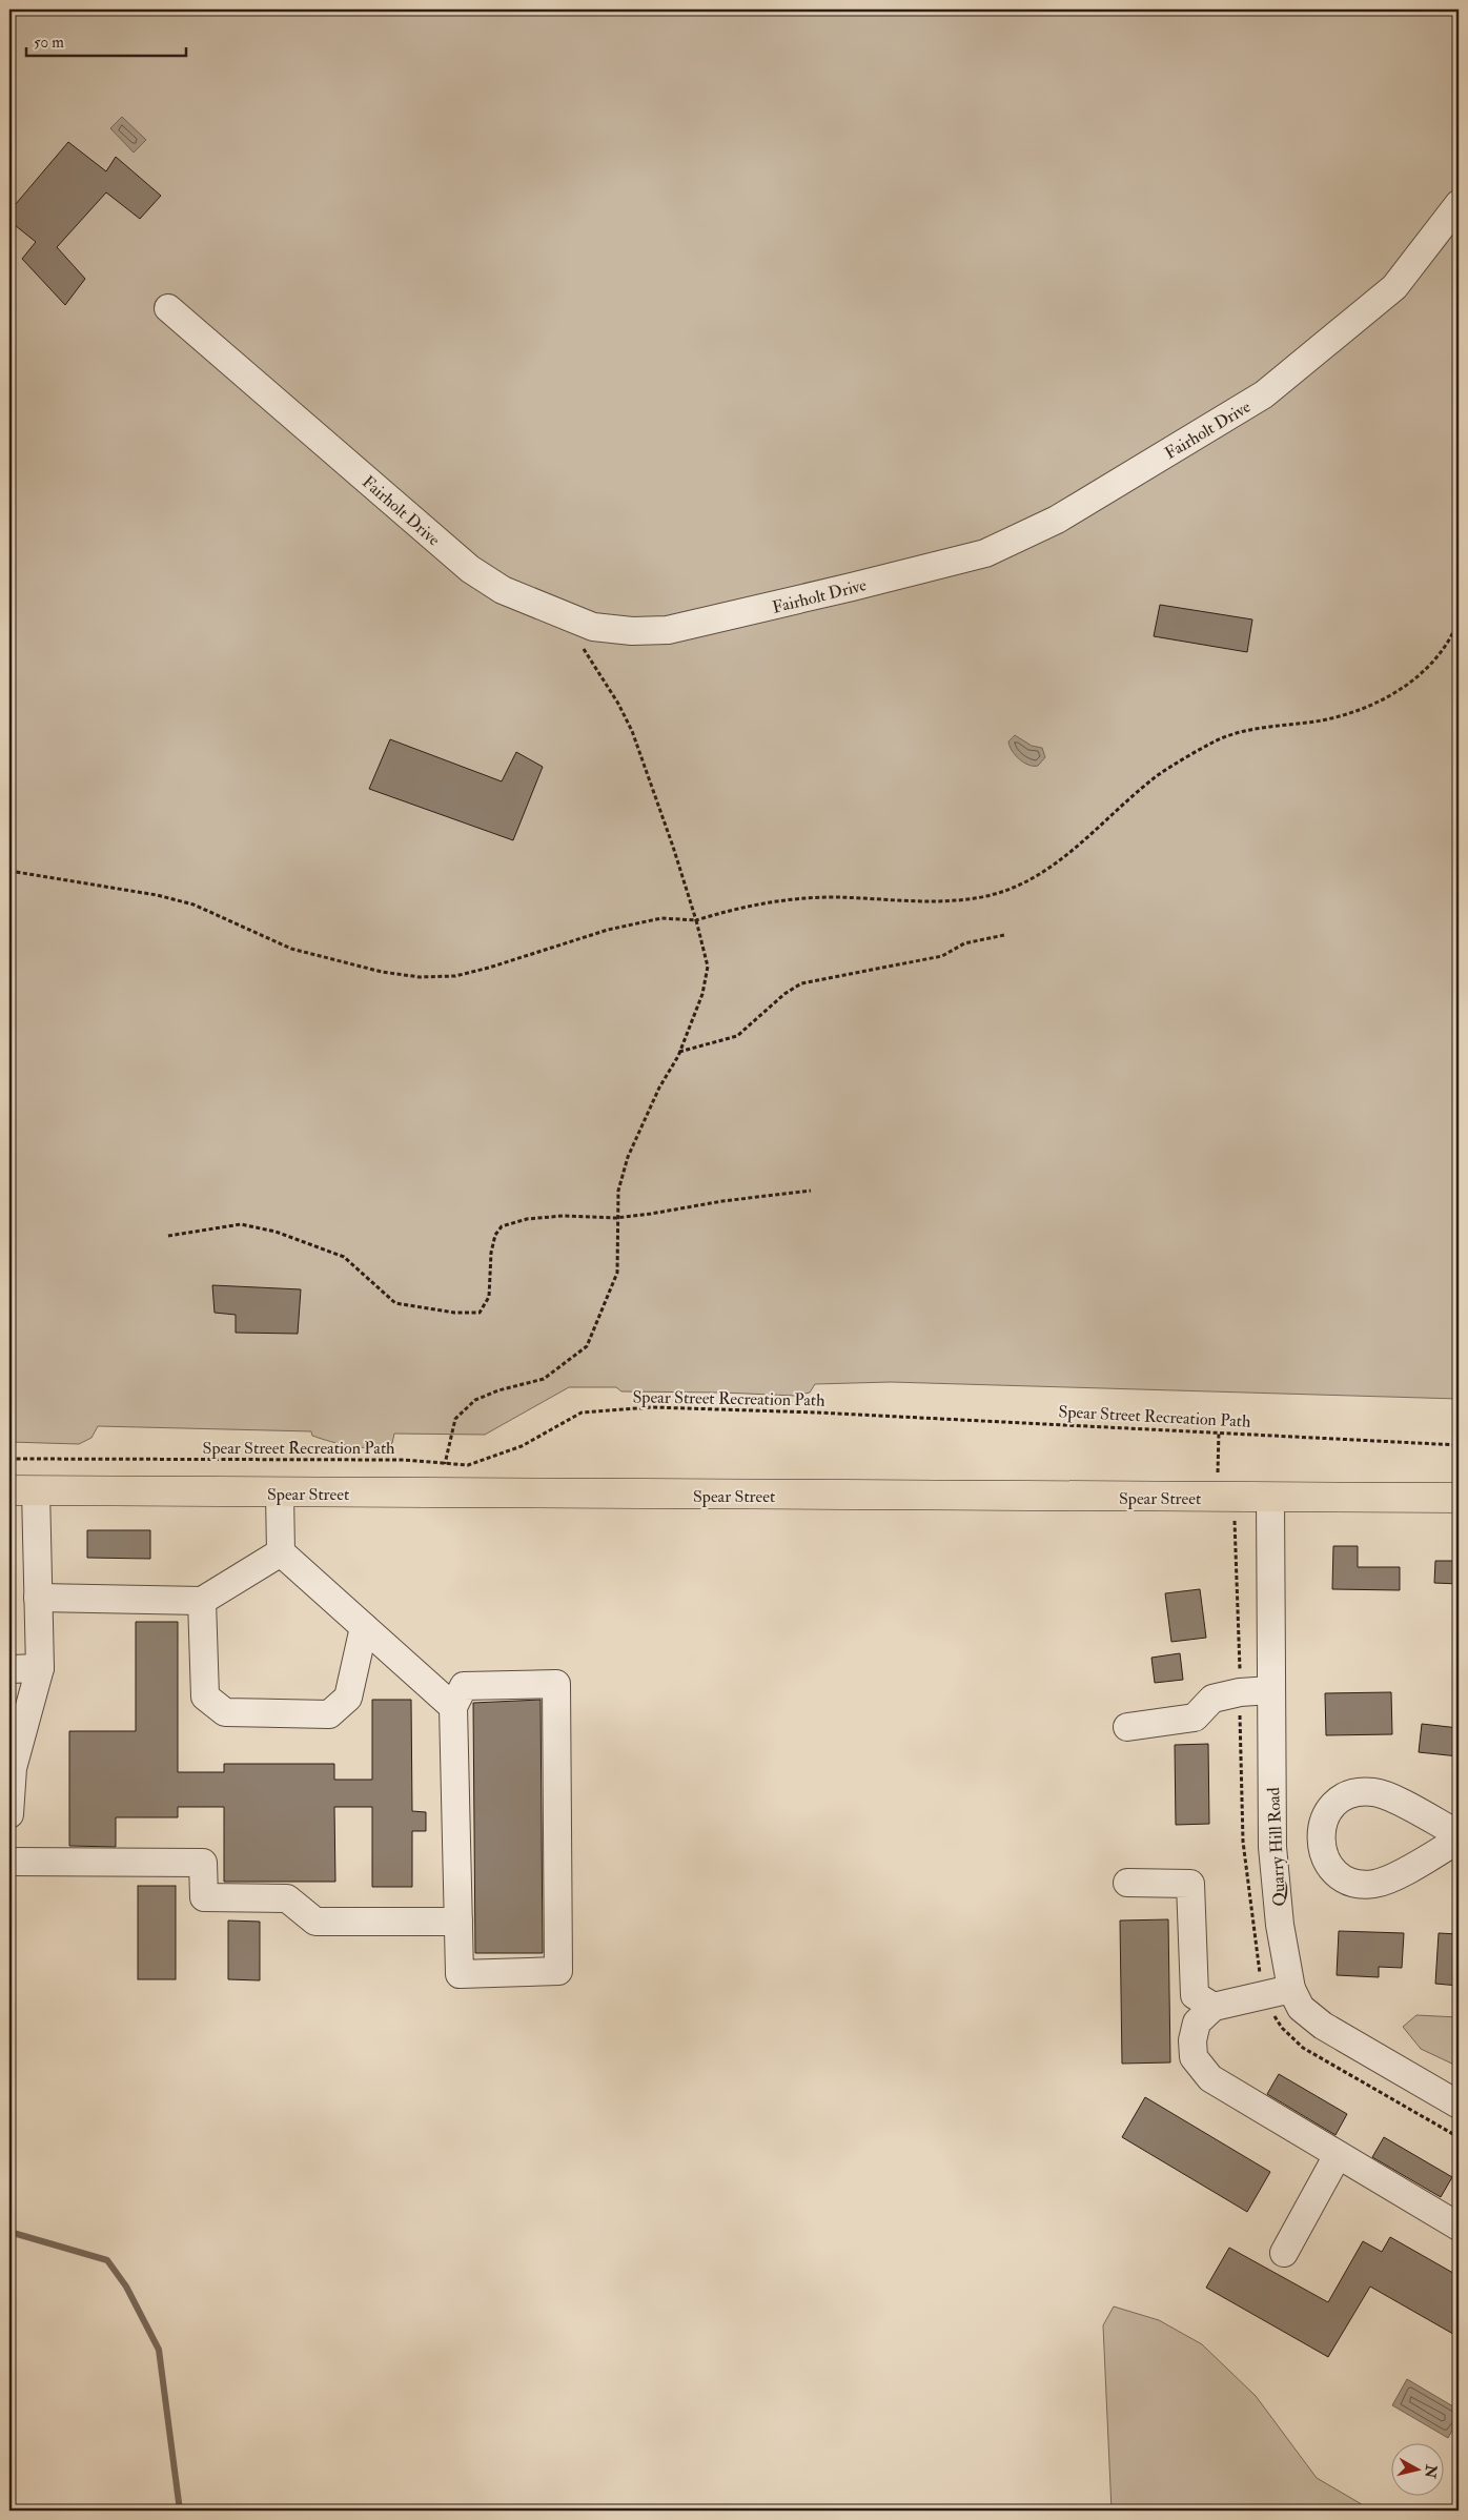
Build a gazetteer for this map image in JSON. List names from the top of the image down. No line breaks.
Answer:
{"streets":{"main road":["Spear Street"],"street":["Fairholt Drive","Quarry Hill Road"],"path":["Spear Street Recreation Path"]},"crossings":[["Spear Street","Quarry Hill Road"]],"scale_bar":"50 m","north":"right"}
